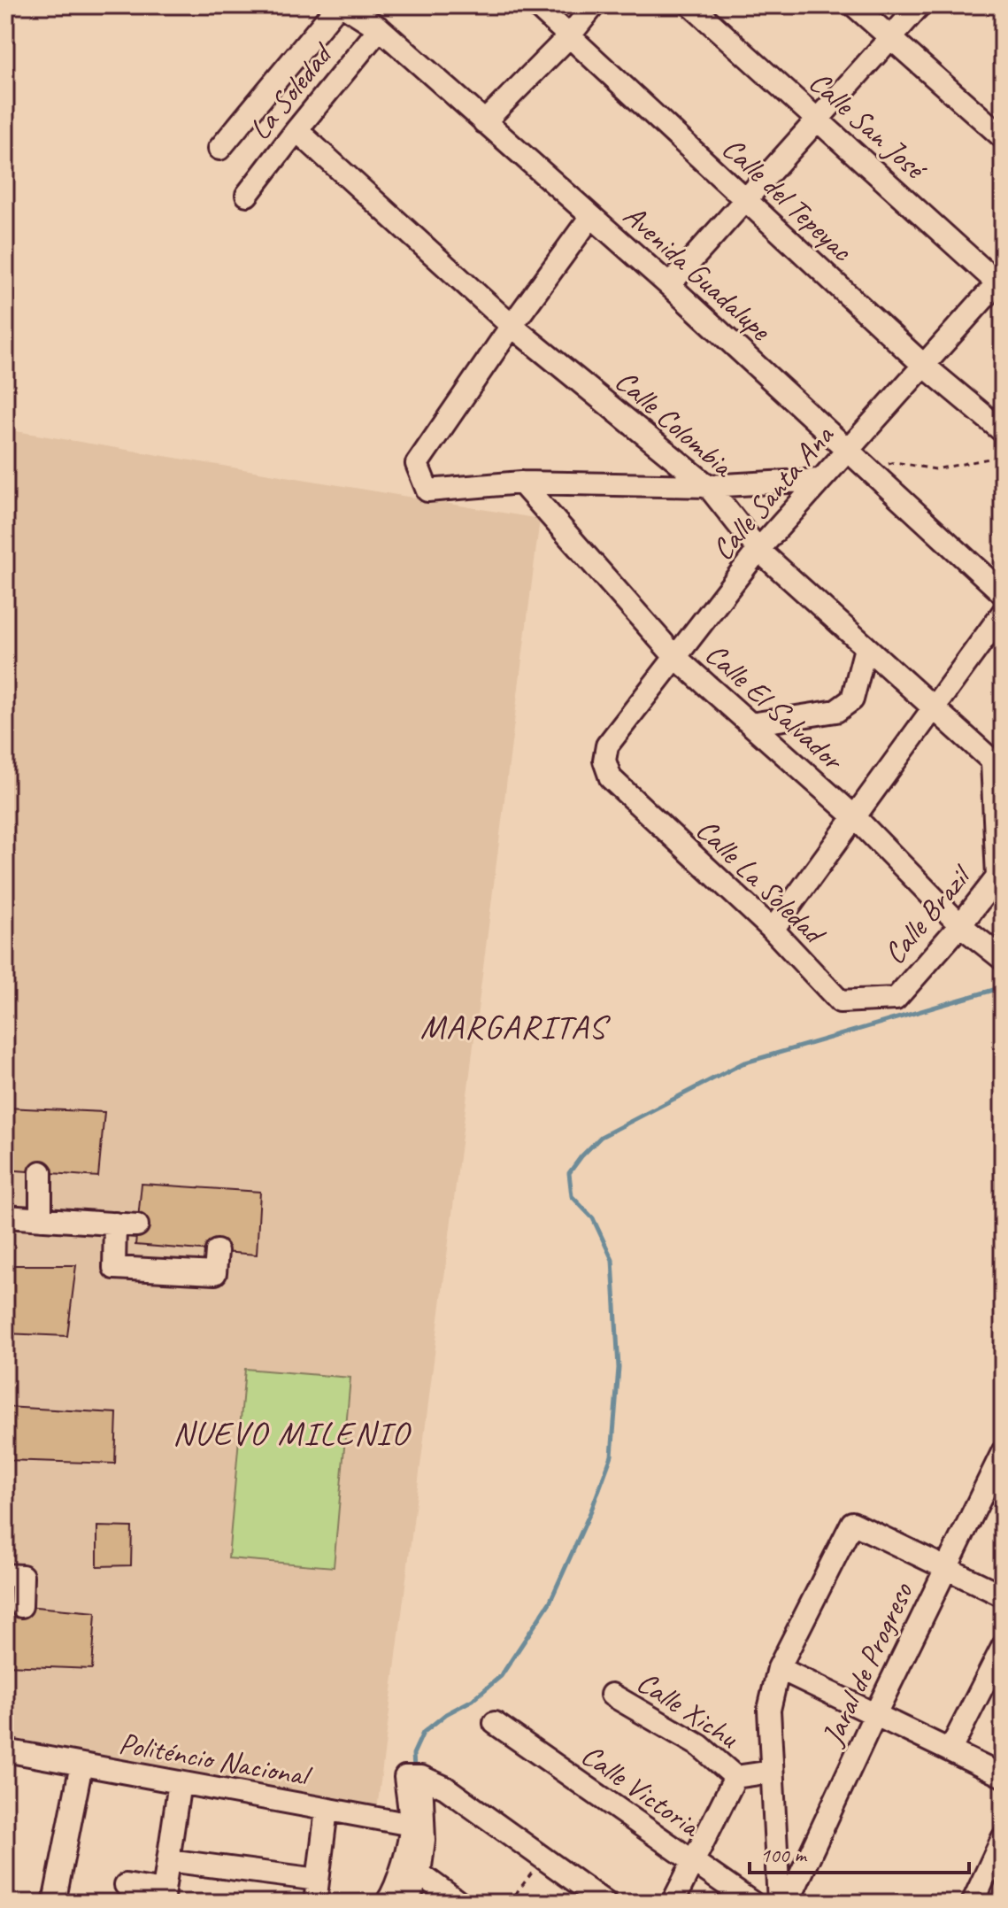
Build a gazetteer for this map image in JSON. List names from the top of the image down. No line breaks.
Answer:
{"streets":{"street":["La Soledad","Calle San José","Calle del Tepeyac","Avenida Guadalupe","Calle Colombia","Calle Santa Ana","Calle El Salvador","Calle La Soledad","Calle Brazil","Jaral de Progreso","Calle Xichu","Politéncio Nacional","Calle Victoria"]},"crossings":[["La Soledad","Avenida Guadalupe"],["La Soledad","Calle Colombia"],["Calle San José","Calle Santa Ana"],["Calle del Tepeyac","Calle Santa Ana"],["Avenida Guadalupe","Calle Santa Ana"],["Calle Colombia","Calle Santa Ana"],["Calle Santa Ana","Calle El Salvador"],["Calle Santa Ana","Calle La Soledad"],["Calle El Salvador","Calle Brazil"],["Calle La Soledad","Calle Brazil"]],"districts":["MARGARITAS","NUEVO MILENIO"],"scale_bar":"100 m"}
